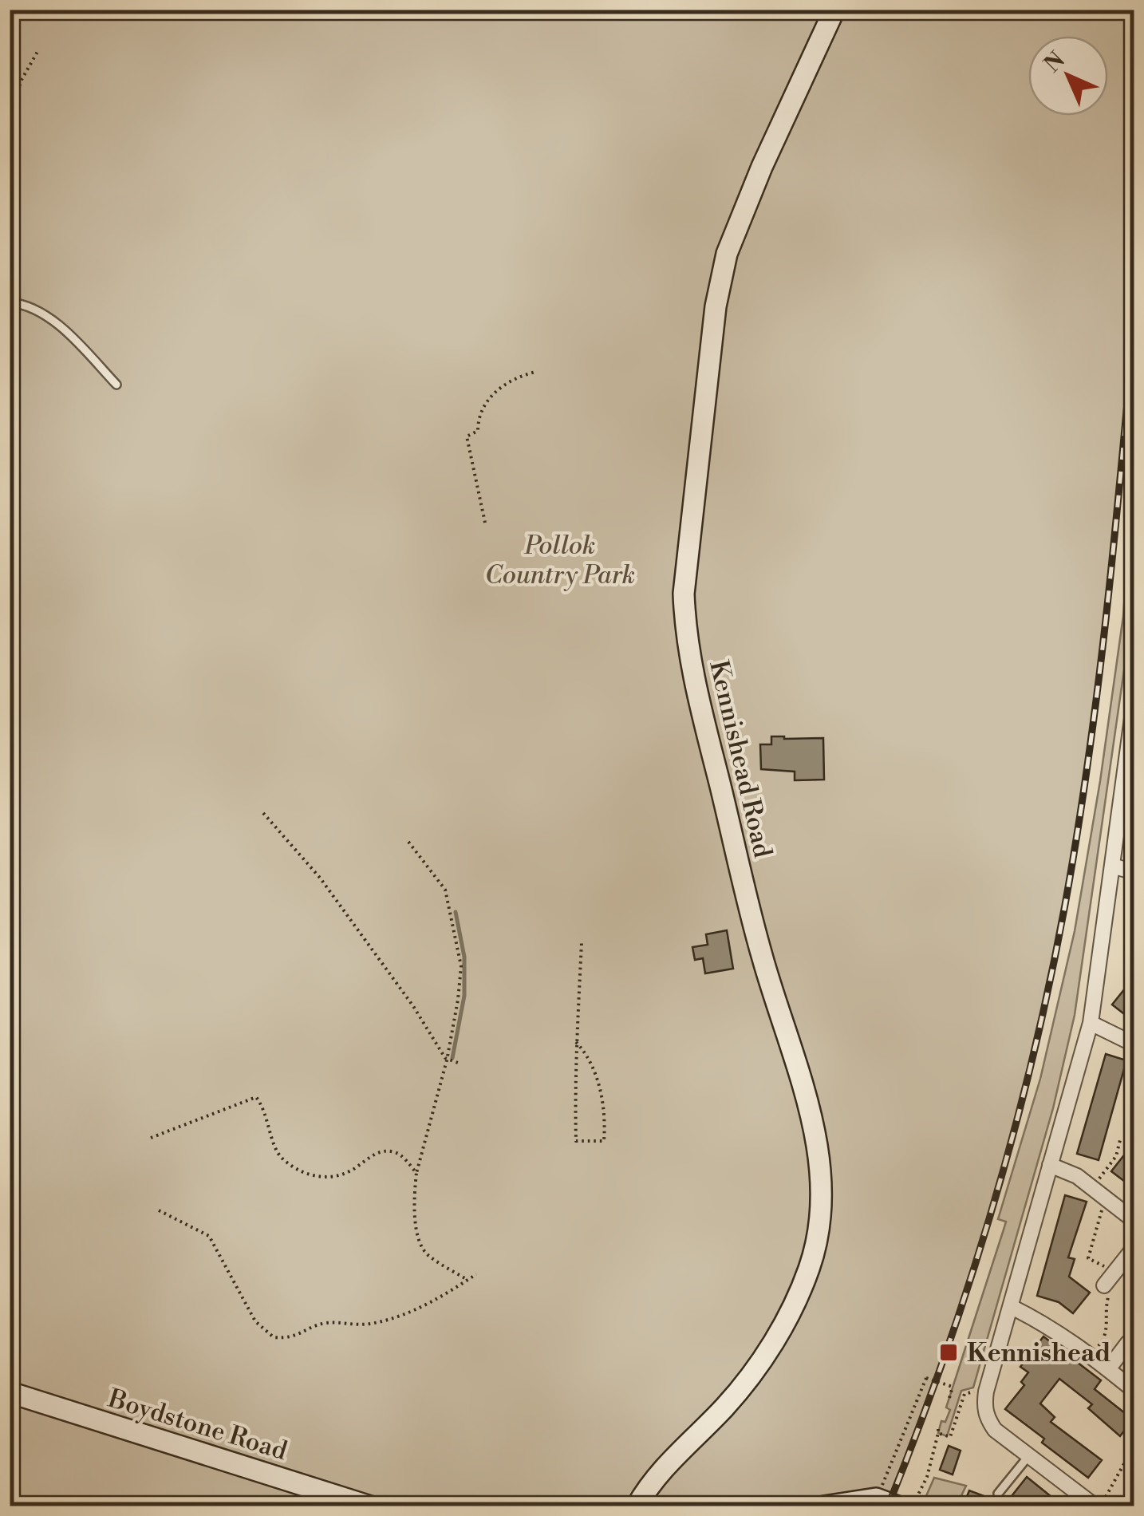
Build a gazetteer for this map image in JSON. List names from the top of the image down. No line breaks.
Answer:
{"streets":{"street":["Kennishead Road","Boydstone Road"]},"parks":["Pollok Country Park"],"places":{"transit":["Kennishead"]},"north":"top left"}
